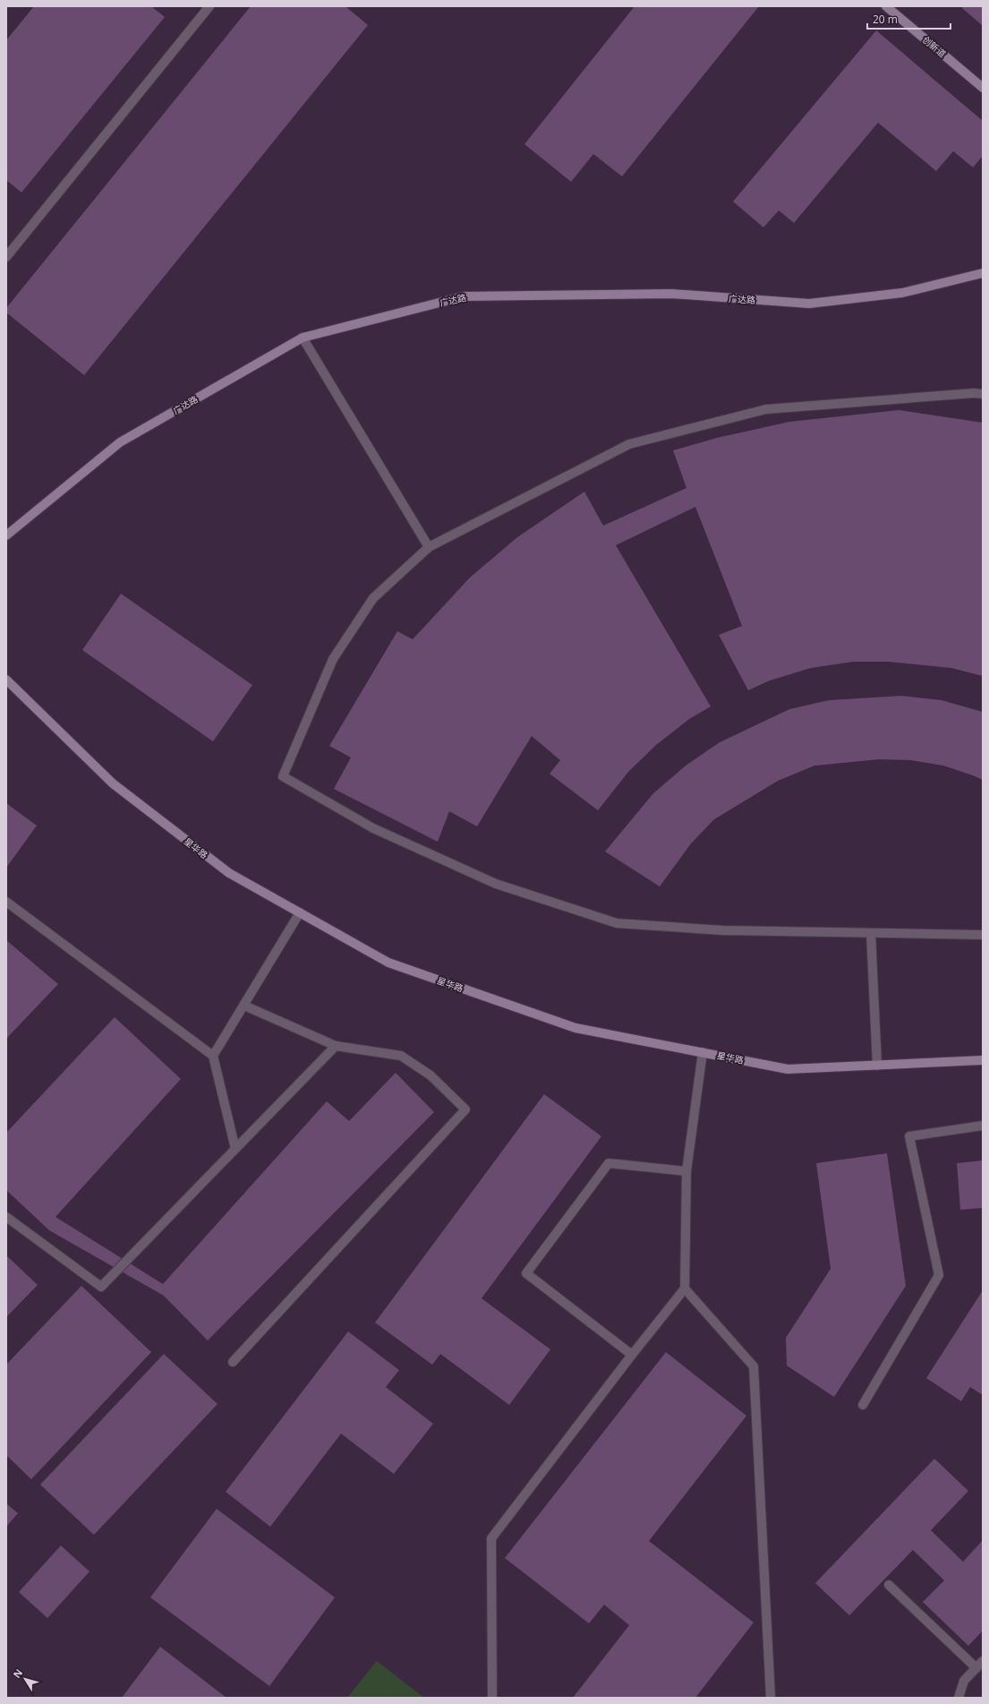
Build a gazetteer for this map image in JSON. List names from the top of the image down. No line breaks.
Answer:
{"streets":{"street":["创新道","广达路","星华路"]},"scale_bar":"20 m","north":"top left"}
